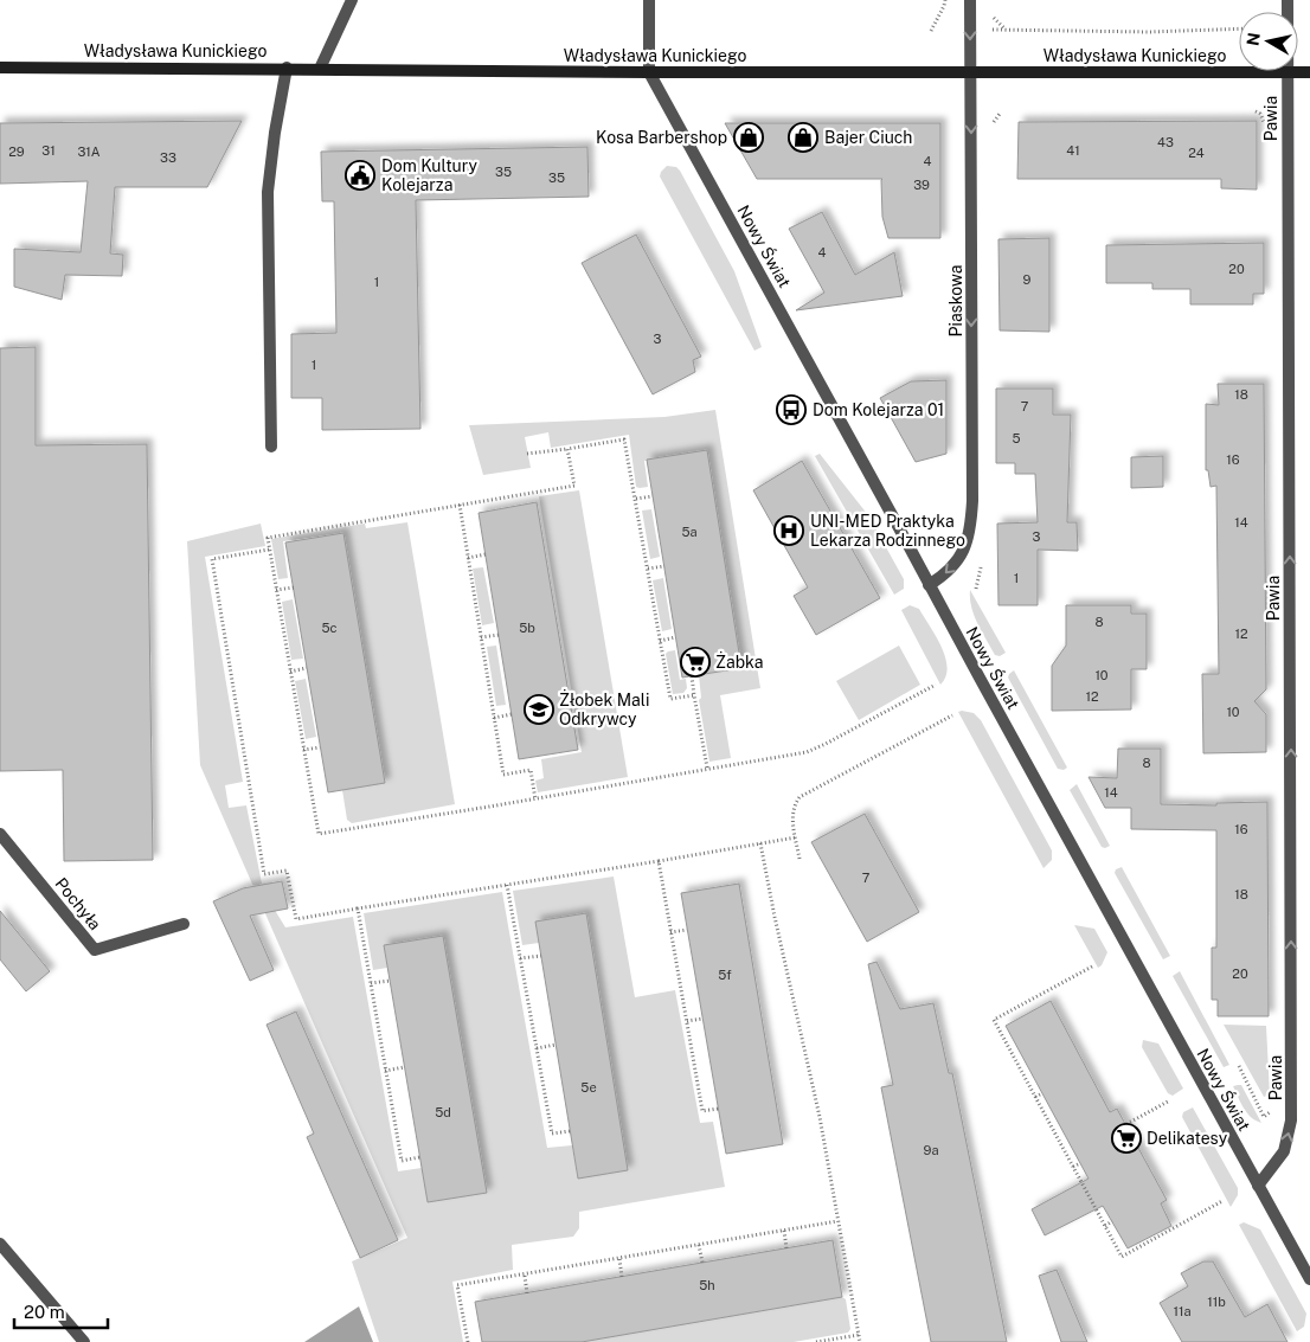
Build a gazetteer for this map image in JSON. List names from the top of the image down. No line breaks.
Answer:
{"streets":{"main road":["Władysława Kunickiego"],"street":["Pawia","Nowy Świat","Piaskowa","Pochyła"]},"crossings":[["Władysława Kunickiego","Pawia"],["Władysława Kunickiego","Nowy Świat"],["Władysława Kunickiego","Piaskowa"],["Pawia","Nowy Świat"],["Nowy Świat","Piaskowa"]],"one_way":["Pawia","Piaskowa"],"places":{"shop":["Kosa Barbershop","Bajer Ciuch"],"public building":["Dom Kultury Kolejarza"],"bus stop":["Dom Kolejarza 01"],"hospital":["UNI-MED Praktyka Lekarza Rodzinnego"],"supermarket":["Żabka","Delikatesy"],"school or university":["Żłobek Mali Odkrywcy"]},"house_numbers":["43","31","41","29","31A","24","33","4","35","35","39","4","20","9","1","3","1","18","7","5","16","14","5a","3","1","8","5c","5b","12","10","12","10","8","14","16","7","18","20","5f","5e","5d","9a","5h","11b","11a"],"scale_bar":"20 m","north":"left"}
